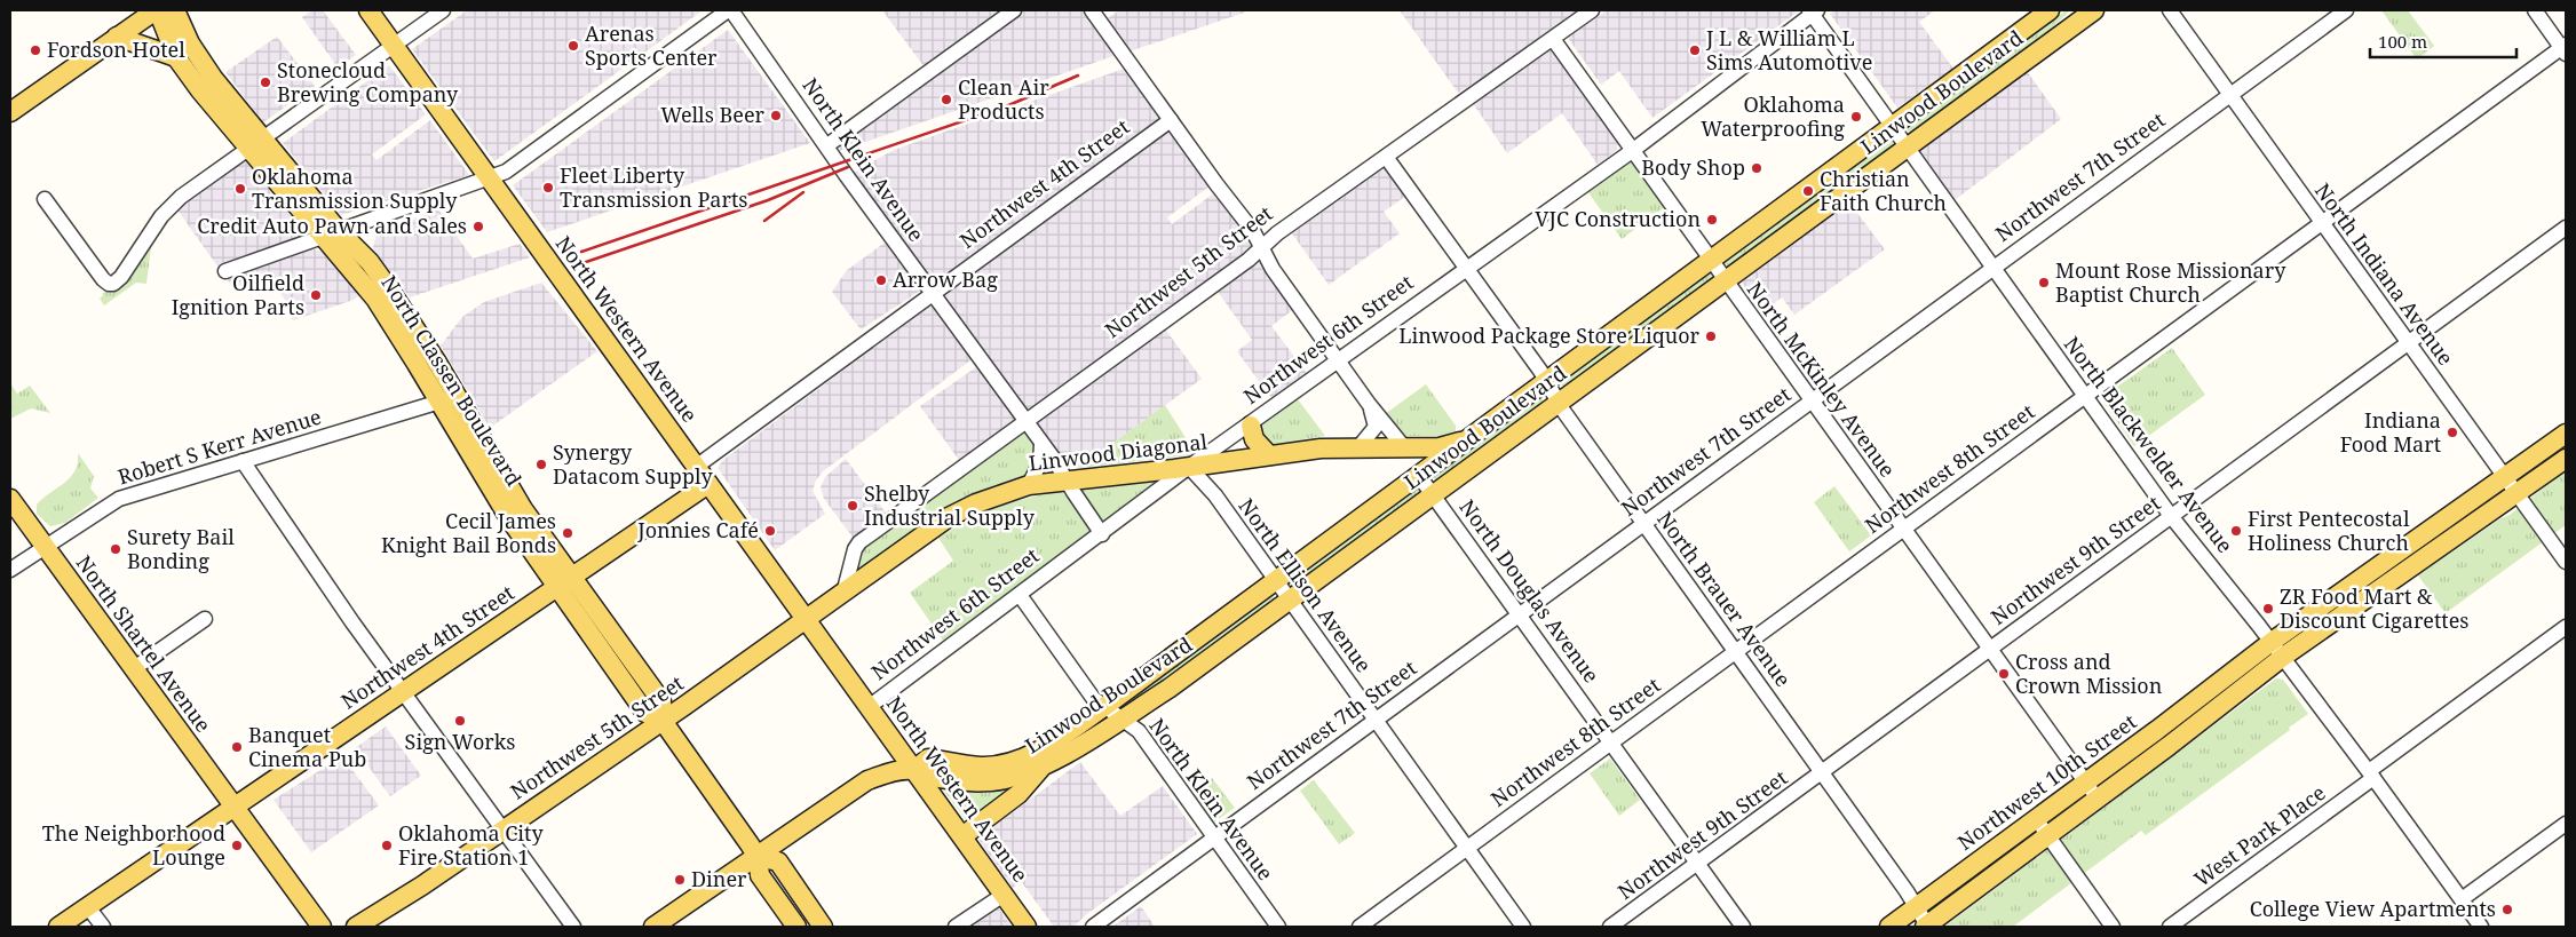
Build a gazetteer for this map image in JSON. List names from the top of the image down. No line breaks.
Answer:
{"streets":{"main road":["Linwood Boulevard","Northwest 4th Street","Northwest 5th Street","North Western Avenue","North Classen Boulevard","Linwood Diagonal","North Shartel Avenue","Northwest 10th Street"],"street":["North Klein Avenue","Northwest 7th Street","North Indiana Avenue","Northwest 6th Street","North McKinley Avenue","North Blackwelder Avenue","Robert S Kerr Avenue","Northwest 8th Street","Northwest 9th Street","North Ellison Avenue","North Douglas Avenue","North Brauer Avenue","West Park Place"]},"crossings":[["Linwood Boulevard","North Klein Avenue"],["Linwood Boulevard","North Western Avenue"],["Linwood Boulevard","North McKinley Avenue"],["Linwood Boulevard","North Blackwelder Avenue"],["Linwood Boulevard","Linwood Diagonal"],["Linwood Boulevard","North Ellison Avenue"],["Linwood Boulevard","North Douglas Avenue"],["Linwood Boulevard","North Brauer Avenue"],["North Klein Avenue","Northwest 7th Street"],["North Klein Avenue","Northwest 4th Street"],["North Klein Avenue","Northwest 5th Street"],["North Klein Avenue","Northwest 6th Street"],["North Klein Avenue","Linwood Diagonal"],["Northwest 7th Street","North Indiana Avenue"],["Northwest 7th Street","North McKinley Avenue"],["Northwest 7th Street","North Blackwelder Avenue"],["Northwest 7th Street","North Ellison Avenue"],["Northwest 7th Street","North Douglas Avenue"],["Northwest 7th Street","North Brauer Avenue"],["Northwest 4th Street","North Western Avenue"],["Northwest 4th Street","North Classen Boulevard"],["Northwest 4th Street","North Shartel Avenue"],["Northwest 5th Street","North Western Avenue"],["Northwest 5th Street","North McKinley Avenue"],["Northwest 5th Street","North Classen Boulevard"],["Northwest 5th Street","Linwood Diagonal"],["Northwest 5th Street","North Brauer Avenue"],["North Indiana Avenue","Northwest 8th Street"],["North Indiana Avenue","Northwest 9th Street"],["North Indiana Avenue","Northwest 10th Street"],["North Western Avenue","Northwest 6th Street"],["North Western Avenue","Linwood Diagonal"],["Northwest 6th Street","North McKinley Avenue"],["Northwest 6th Street","North Blackwelder Avenue"],["Northwest 6th Street","Linwood Diagonal"],["Northwest 6th Street","North Ellison Avenue"],["Northwest 6th Street","North Brauer Avenue"],["North McKinley Avenue","Northwest 8th Street"],["North McKinley Avenue","Northwest 9th Street"],["North McKinley Avenue","Northwest 10th Street"],["North Classen Boulevard","Robert S Kerr Avenue"],["North Blackwelder Avenue","Northwest 8th Street"],["North Blackwelder Avenue","Northwest 9th Street"],["North Blackwelder Avenue","Northwest 10th Street"],["North Blackwelder Avenue","West Park Place"],["Robert S Kerr Avenue","North Shartel Avenue"],["Linwood Diagonal","North Ellison Avenue"],["Northwest 8th Street","North Ellison Avenue"],["Northwest 8th Street","North Douglas Avenue"],["Northwest 8th Street","North Brauer Avenue"],["Northwest 9th Street","North Douglas Avenue"],["Northwest 9th Street","North Brauer Avenue"],["North Brauer Avenue","Northwest 10th Street"]],"places":["Arenas Sports Center","Fordson Hotel","J L & William L Sims Automotive","Stonecloud Brewing Company","Clean Air Products","Wells Beer","Oklahoma Waterproofing","Body Shop","Fleet Liberty Transmission Parts","Oklahoma Transmission Supply","Christian Faith Church","VJC Construction","Credit Auto Pawn and Sales","Arrow Bag","Mount Rose Missionary Baptist Church","Oilfield Ignition Parts","Linwood Package Store Liquor","Indiana Food Mart","Synergy Datacom Supply","Shelby Industrial Supply","Jonnies Café","First Pentecostal Holiness Church","Cecil James Knight Bail Bonds","Surety Bail Bonding","ZR Food Mart & Discount Cigarettes","Cross and Crown Mission","Sign Works","Banquet Cinema Pub","The Neighborhood Lounge","Oklahoma City Fire Station 1","Diner","College View Apartments"],"scale_bar":"100 m"}
